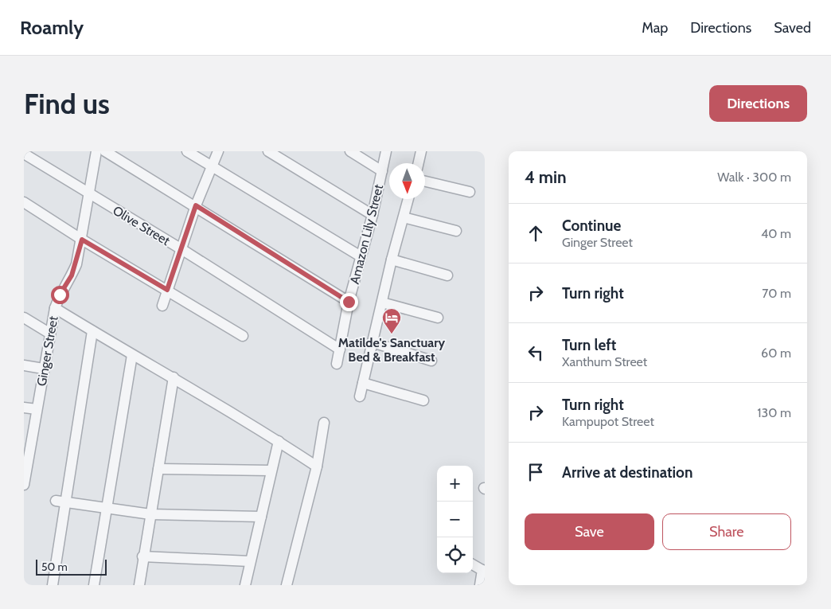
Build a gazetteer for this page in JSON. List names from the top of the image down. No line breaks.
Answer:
{"streets":{"street":["Olive Street","Amazon Lily Street","Ginger Street"]},"crossings":[["Olive Street","Amazon Lily Street"],["Olive Street","Ginger Street"]],"places":{"hotel":["Matilde's Sanctuary Bed & Breakfast"]},"scale_bar":"50 m","north":"bottom","page":{"header":"Roamly","nav":["Map","Directions","Saved"],"buttons":["Directions",["Save","Share"]],"title":"Find us","heading":["4 min","Walk · 300 m"],"list":[["Continue","Ginger Street","40 m"],["Turn right","70 m"],["Turn left","Xanthum Street","60 m"],["Turn right","Kampupot Street","130 m"],"Arrive at destination"],"map_buttons":["+","−"],"scale":"50 m"}}
